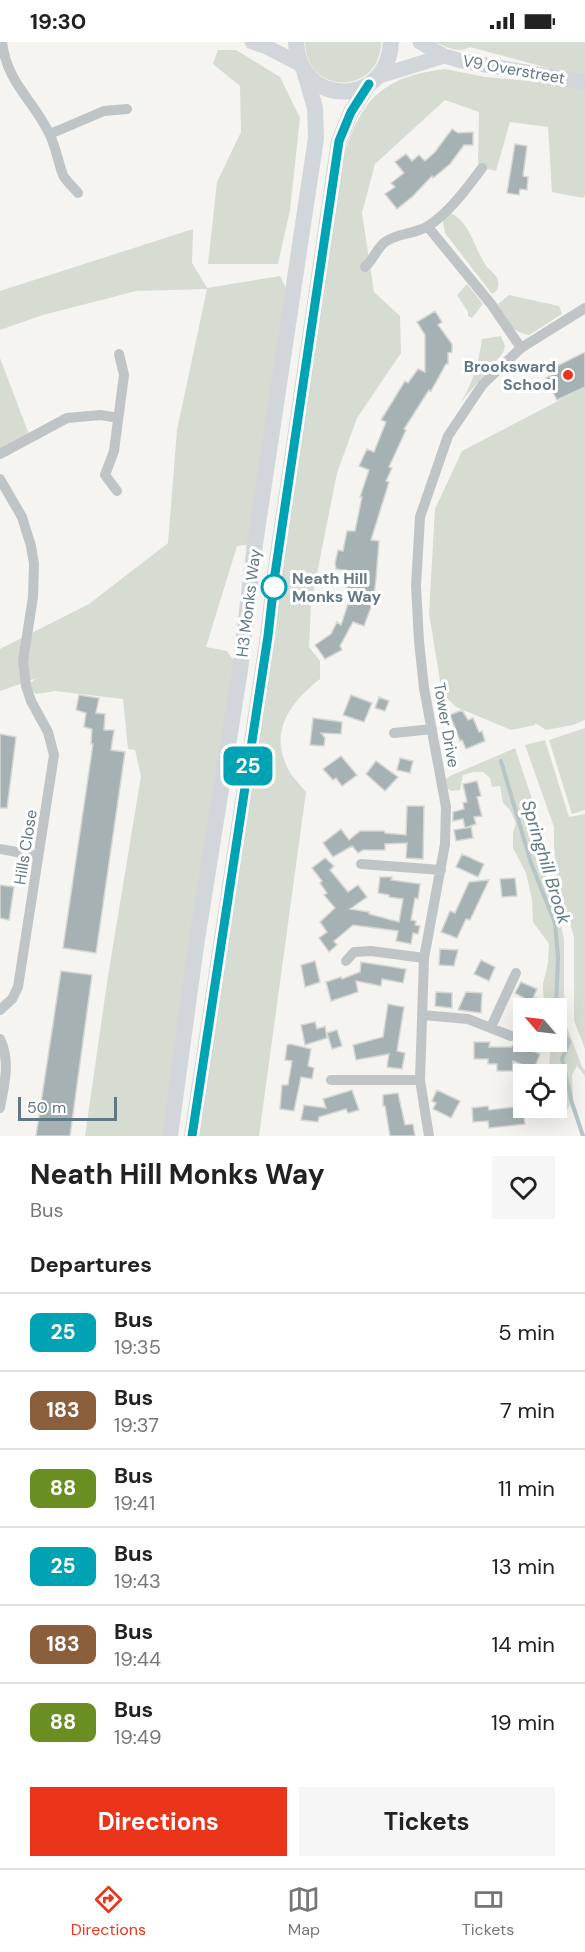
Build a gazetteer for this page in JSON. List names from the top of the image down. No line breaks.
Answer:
{"streets":{"main road":["H3 Monks Way"],"street":["V9 Overstreet","Tower Drive","Hills Close"]},"crossings":[["V9 Overstreet","H3 Monks Way"]],"water":["Springhill Brook"],"places":["Brooksward School","Neath Hill Monks Way"],"lines":["bus line 25"],"scale_bar":"50 m","north":"top left","page":{"status":"19:30","on_map":"25","scale":"50 m","heading":[["Neath Hill Monks Way","Bus"],"Departures"],"list":[{"mark":"25","name":"Bus","note":"19:35","value":"5 min"},{"mark":"183","name":"Bus","note":"19:37","value":"7 min"},{"mark":"88","name":"Bus","note":"19:41","value":"11 min"},{"mark":"25","name":"Bus","note":"19:43","value":"13 min"},{"mark":"183","name":"Bus","note":"19:44","value":"14 min"},{"mark":"88","name":"Bus","note":"19:49","value":"19 min"}],"buttons":["Directions","Tickets"],"tabs":["Directions","Map","Tickets"]}}
